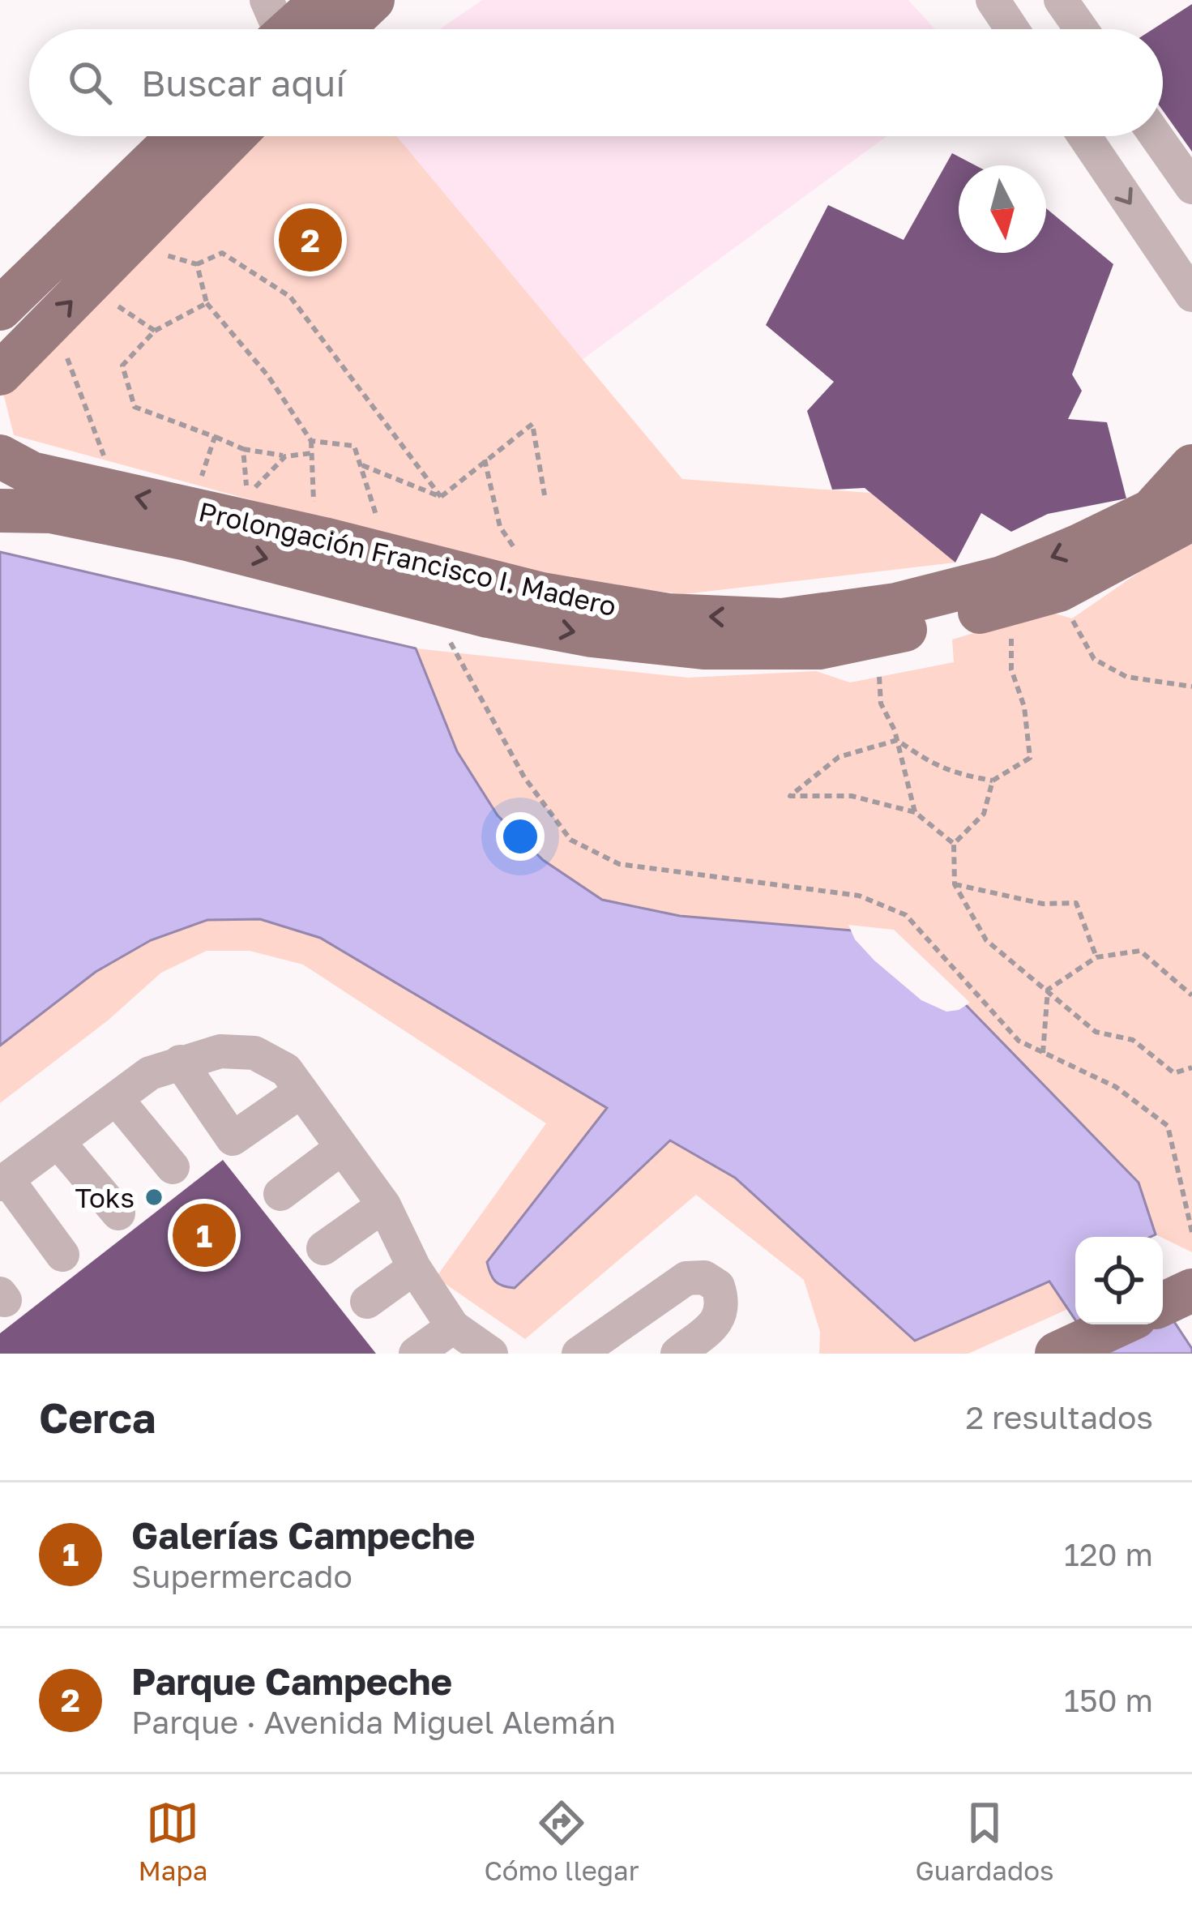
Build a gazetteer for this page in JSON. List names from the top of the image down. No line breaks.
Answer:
{"streets":{"main road":["Prolongación Francisco I. Madero"]},"places":["Toks"],"north":"bottom","page":{"search":"Buscar aquí","pins":["2","1"],"heading":["Cerca","2 resultados"],"list":[{"mark":"1","name":"Galerías Campeche","note":"Supermercado","value":"120 m"},{"mark":"2","name":"Parque Campeche","note":"Parque · Avenida Miguel Alemán","value":"150 m"}],"nav":["Mapa","Cómo llegar","Guardados"]}}
